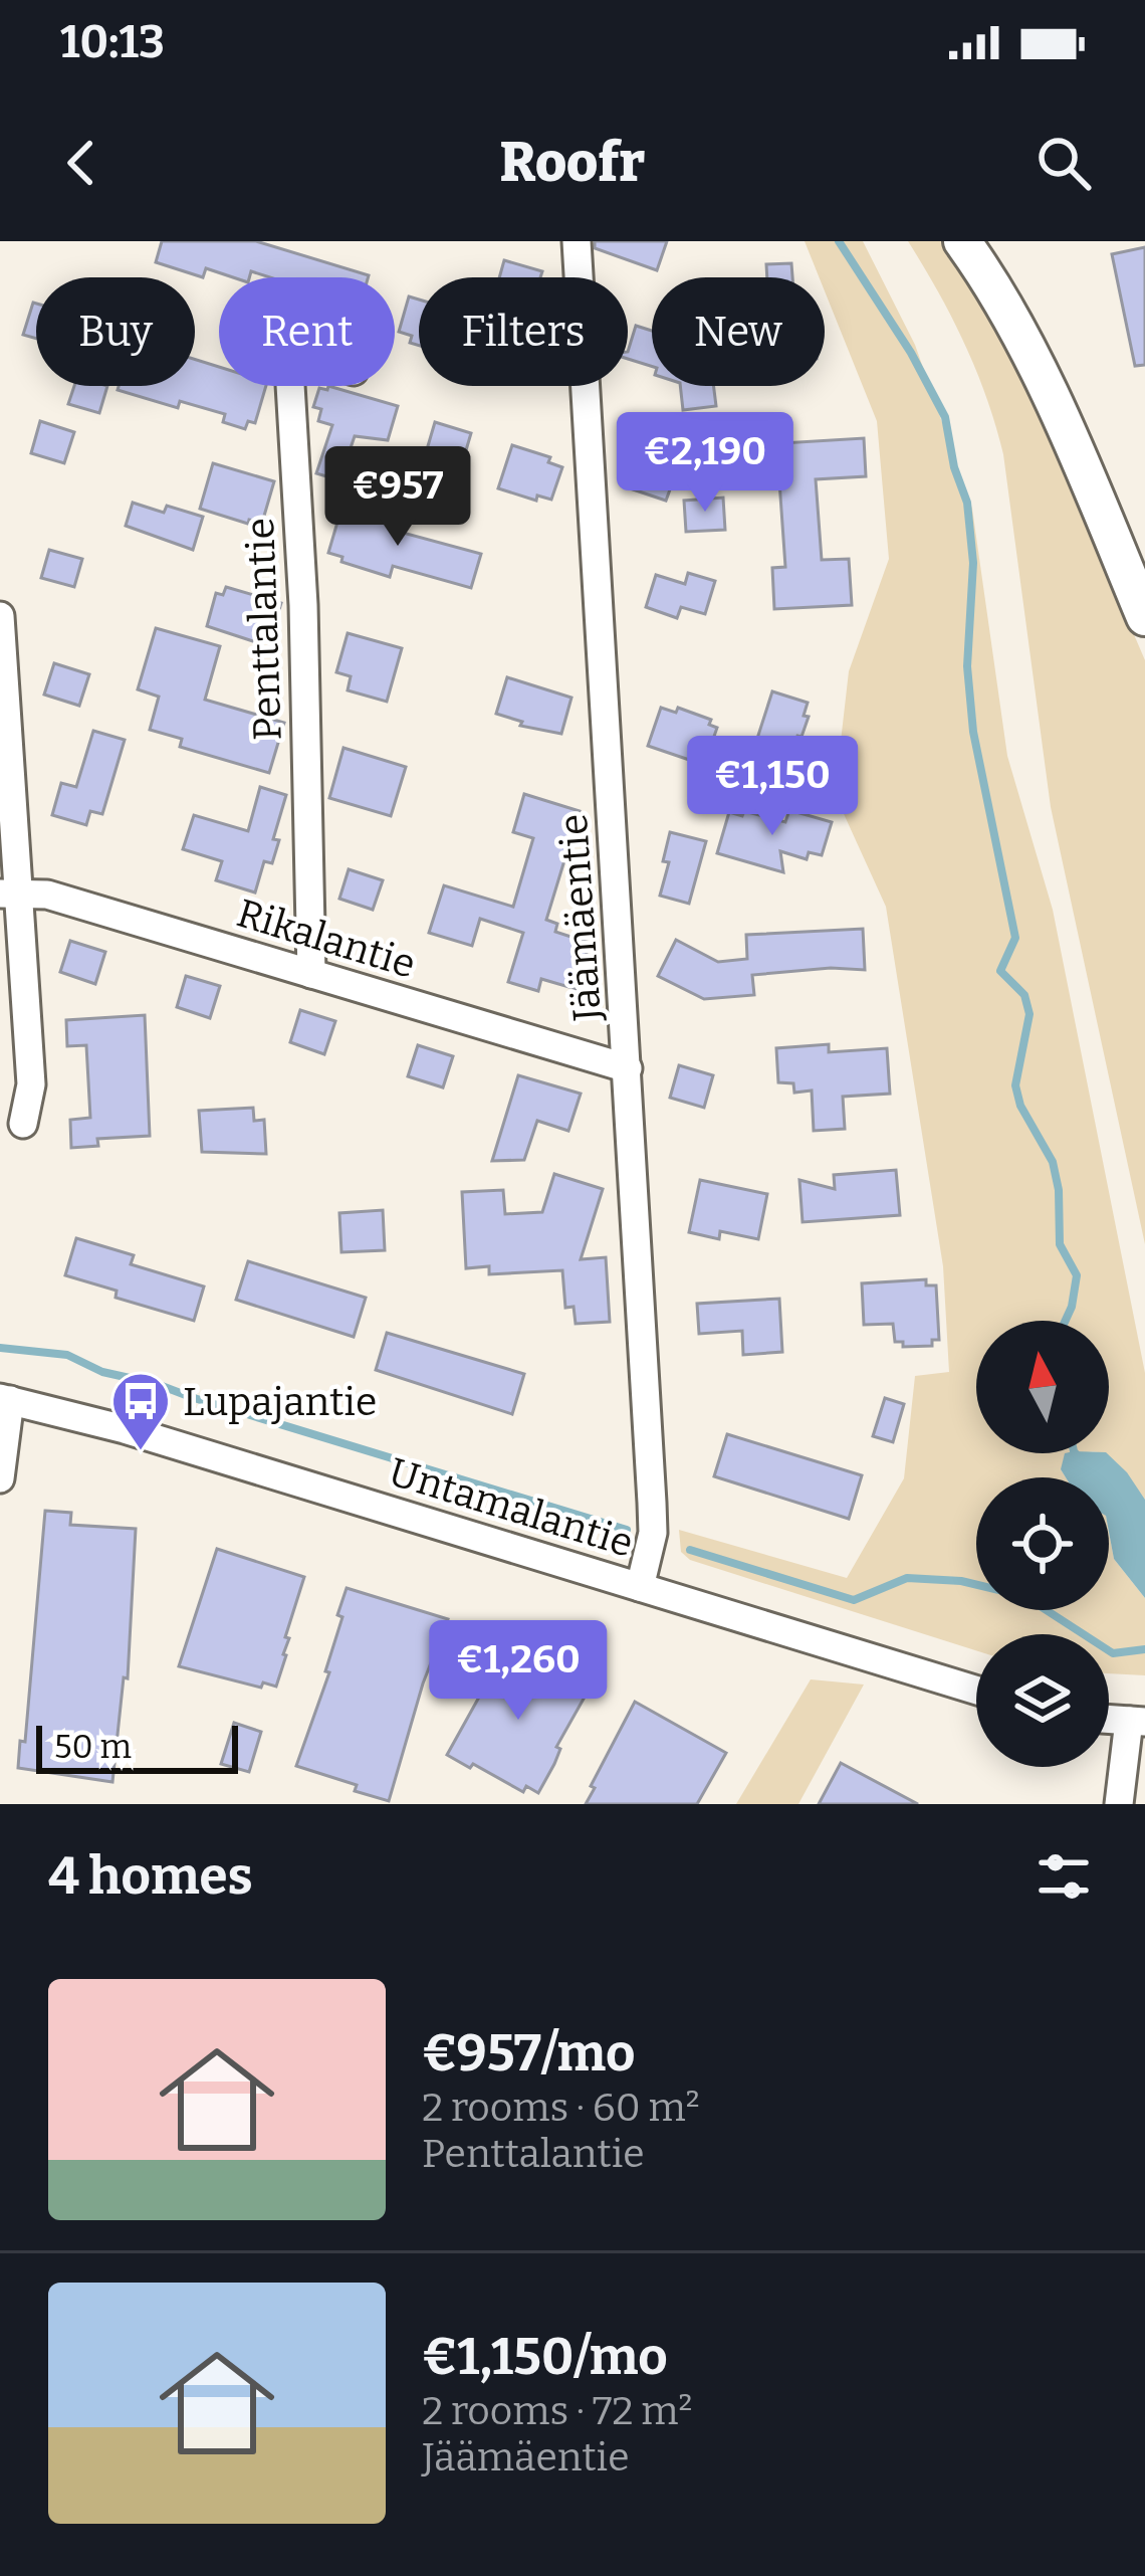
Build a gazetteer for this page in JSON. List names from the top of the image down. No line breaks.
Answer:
{"streets":{"street":["Penttalantie","Jäämäentie","Rikalantie","Untamalantie"]},"crossings":[["Penttalantie","Rikalantie"],["Jäämäentie","Rikalantie"],["Jäämäentie","Untamalantie"]],"places":{"bus stop":["Lupajantie"]},"scale_bar":"50 m","north":"top","page":{"status":"10:13","header":"Roofr","chip":["Buy","Rent","Filters","New"],"price":["€2,190","€957","€1,150","€1,260"],"scale":"50 m","heading":"4 homes","list":[{"name":"€957/mo","note":"2 rooms · 60 m² · Penttalantie"},{"name":"€1,150/mo","note":"2 rooms · 72 m² · Jäämäentie"}]}}
